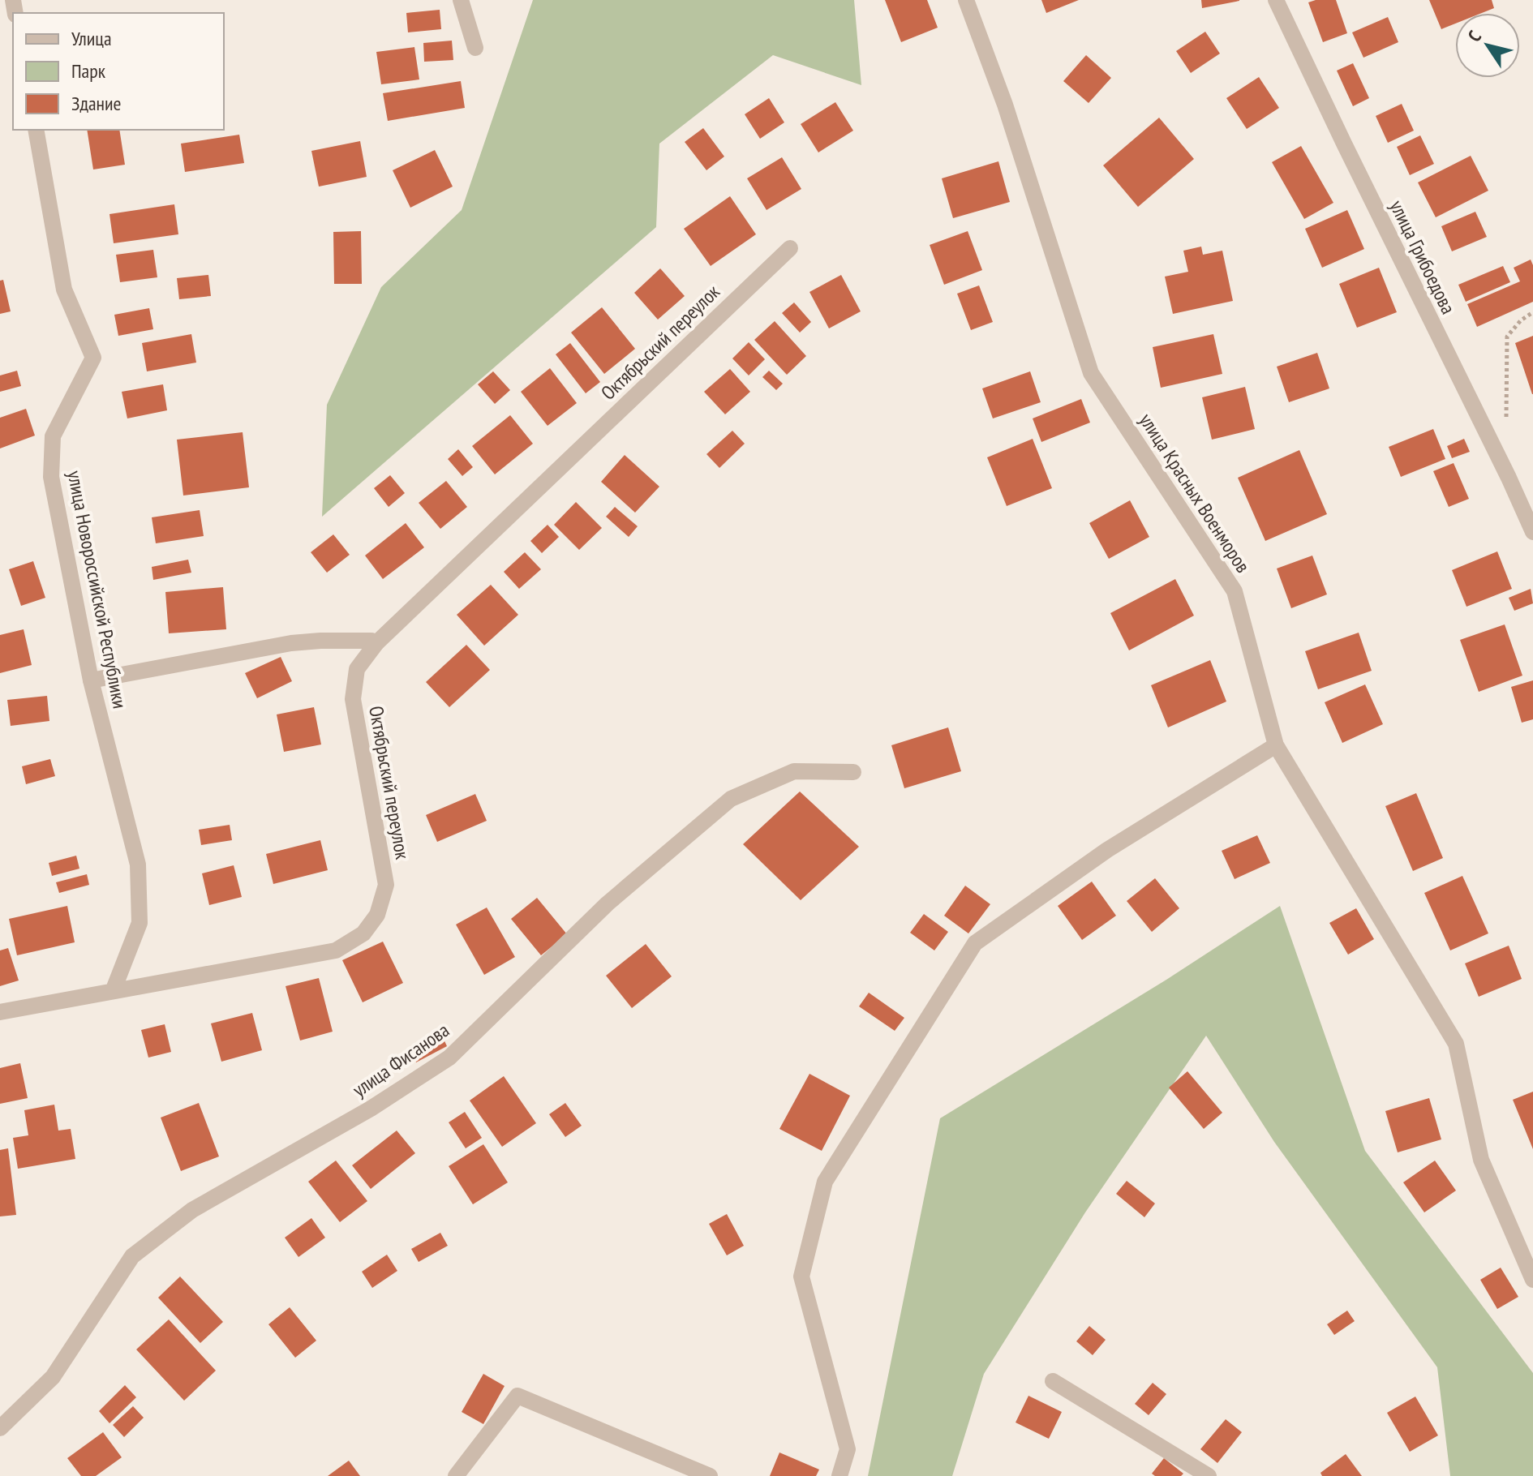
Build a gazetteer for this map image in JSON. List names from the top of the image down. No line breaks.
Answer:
{"streets":{"street":["улица Грибоедова","Октябрьский переулок","улица Красных Военморов","улица Новороссийской Республики","улица Фисанова"]},"crossings":[["Октябрьский переулок","улица Новороссийской Республики"]],"legend":["Улица","Парк","Здание"],"north":"top left"}
